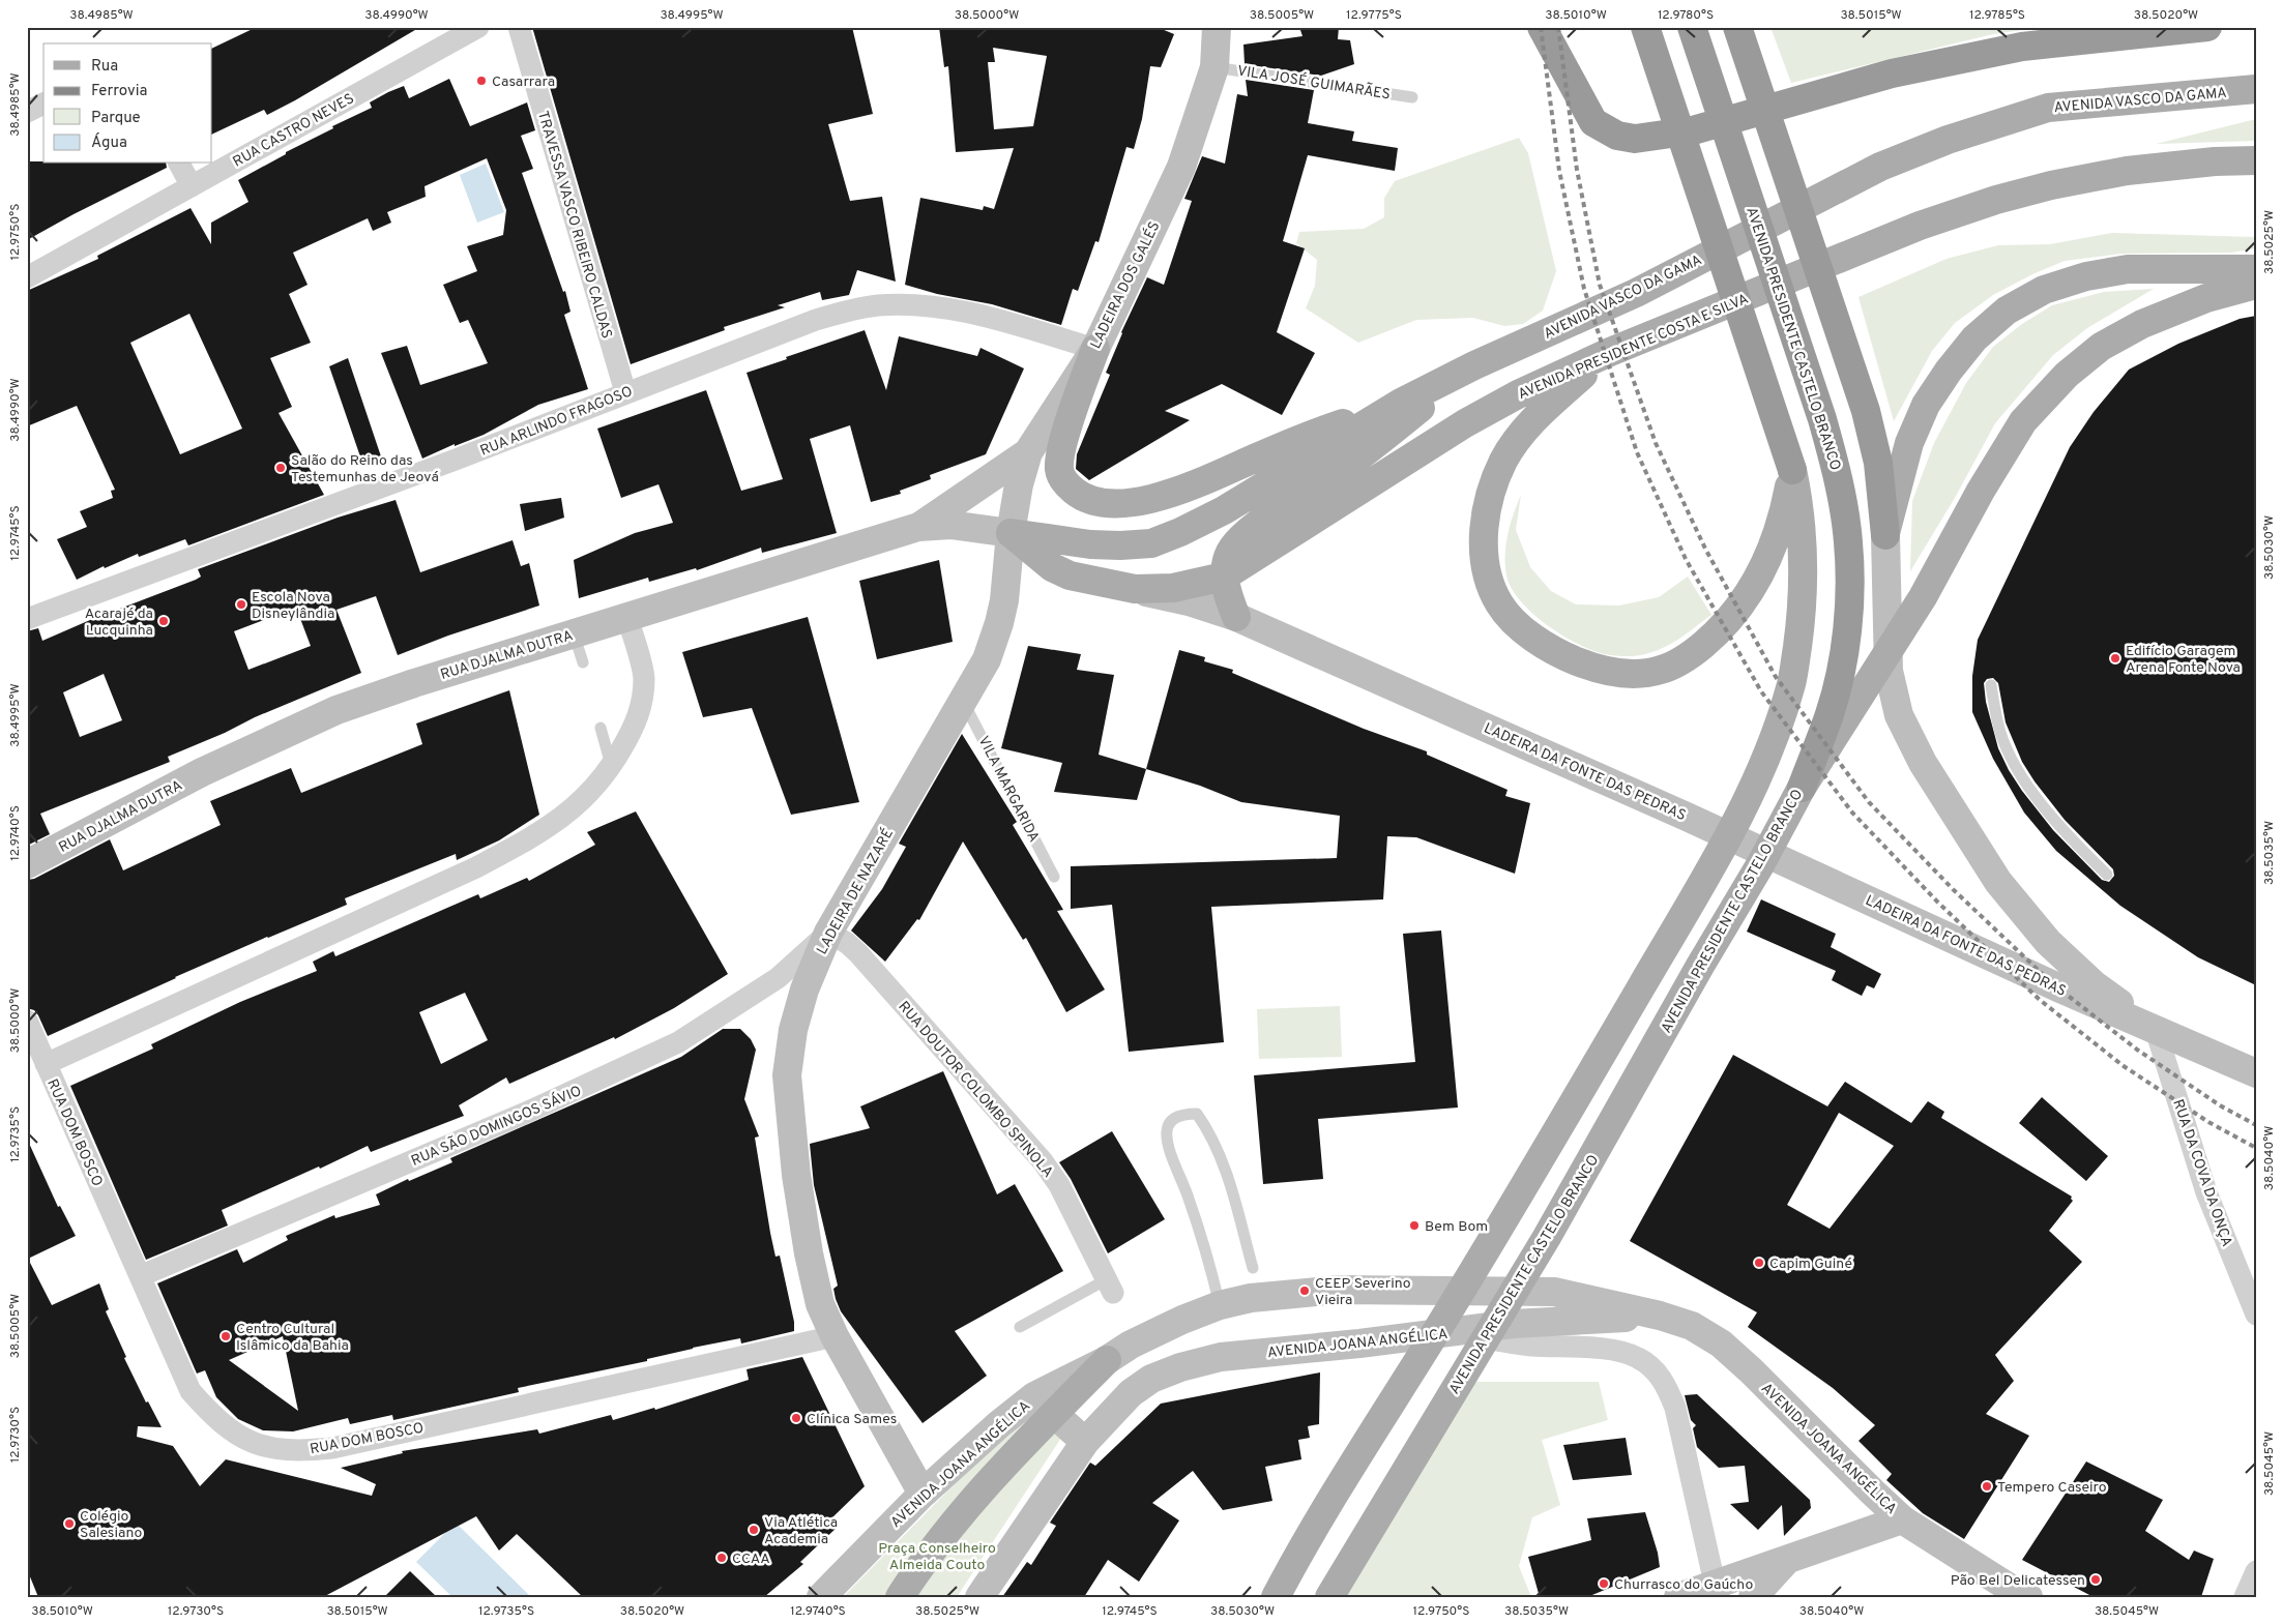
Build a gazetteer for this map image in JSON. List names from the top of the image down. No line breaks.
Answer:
{"streets":{"highway":["AVENIDA PRESIDENTE CASTELO BRANCO"],"main road":["AVENIDA VASCO DA GAMA","LADEIRA DOS GALÉS","AVENIDA PRESIDENTE COSTA E SILVA","RUA DJALMA DUTRA","LADEIRA DA FONTE DAS PEDRAS","LADEIRA DE NAZARÉ","AVENIDA JOANA ANGÉLICA"],"street":["RUA CASTRO NEVES","TRAVESSA VASCO RIBEIRO CALDAS","RUA ARLINDO FRAGOSO","RUA DOUTOR COLOMBO SPINOLA","RUA SÃO DOMINGOS SÁVIO","RUA DOM BOSCO","RUA DA COVA DA ONÇA"],"lane":["VILA JOSÉ GUIMARÃES","VILA MARGARIDA"]},"crossings":[["VILA JOSÉ GUIMARÃES","LADEIRA DOS GALÉS"],["AVENIDA VASCO DA GAMA","LADEIRA DOS GALÉS"],["AVENIDA VASCO DA GAMA","RUA DJALMA DUTRA"],["AVENIDA VASCO DA GAMA","LADEIRA DA FONTE DAS PEDRAS"],["AVENIDA VASCO DA GAMA","LADEIRA DE NAZARÉ"],["TRAVESSA VASCO RIBEIRO CALDAS","RUA ARLINDO FRAGOSO"],["LADEIRA DOS GALÉS","RUA ARLINDO FRAGOSO"],["LADEIRA DOS GALÉS","RUA DJALMA DUTRA"],["LADEIRA DOS GALÉS","LADEIRA DA FONTE DAS PEDRAS"],["LADEIRA DOS GALÉS","LADEIRA DE NAZARÉ"],["AVENIDA PRESIDENTE COSTA E SILVA","LADEIRA DA FONTE DAS PEDRAS"],["RUA DJALMA DUTRA","LADEIRA DA FONTE DAS PEDRAS"],["RUA DJALMA DUTRA","LADEIRA DE NAZARÉ"],["LADEIRA DA FONTE DAS PEDRAS","LADEIRA DE NAZARÉ"],["LADEIRA DA FONTE DAS PEDRAS","RUA DA COVA DA ONÇA"],["VILA MARGARIDA","LADEIRA DE NAZARÉ"],["LADEIRA DE NAZARÉ","RUA DOUTOR COLOMBO SPINOLA"],["LADEIRA DE NAZARÉ","RUA SÃO DOMINGOS SÁVIO"],["LADEIRA DE NAZARÉ","RUA DOM BOSCO"],["LADEIRA DE NAZARÉ","AVENIDA JOANA ANGÉLICA"],["RUA DOUTOR COLOMBO SPINOLA","RUA SÃO DOMINGOS SÁVIO"],["RUA SÃO DOMINGOS SÁVIO","RUA DOM BOSCO"]],"parks":["Praça Conselheiro Almeida Couto"],"places":["Casarrara","Salão do Reino das Testemunhas de Jeová","Escola Nova Disneylândia","Acarajé da Lucquinha","Edifício Garagem Arena Fonte Nova","Bem Bom","Capim Guiné","CEEP Severino Vieira","Centro Cultural Islâmico da Bahia","Clínica Sames","Tempero Caseiro","Colégio Salesiano","Via Atlética Academia","CCAA","Pão Bel Delicatessen","Churrasco do Gaúcho"],"legend":["Rua","Ferrovia","Parque","Água"],"coordinates":["38.4985°W","38.4990°W","38.4995°W","38.5000°W","38.5005°W","12.9775°S","38.5010°W","12.9780°S","38.5015°W","12.9785°S","38.5020°W","12.9750°S","38.5025°W","12.9745°S","38.5030°W","12.9740°S","38.5035°W","12.9735°S","38.5040°W","12.9730°S","38.5045°W"]}
